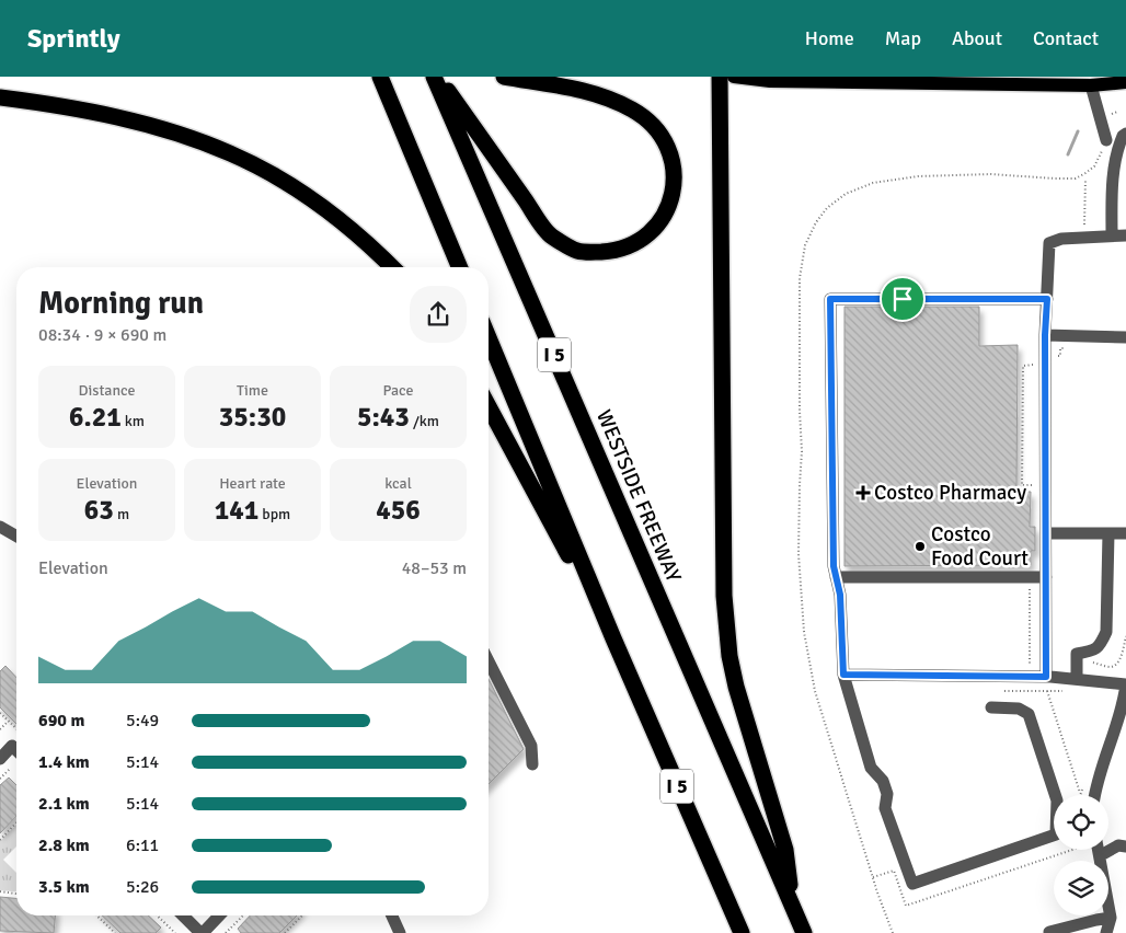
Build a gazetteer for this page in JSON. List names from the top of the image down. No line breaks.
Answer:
{"streets":{"highway":["I 5","WESTSIDE FREEWAY"]},"places":{"health":["Costco Pharmacy"],"other":["Costco Food Court"]},"page":{"header":"Sprintly","nav":["Home","Map","About","Contact"],"heading":["Morning run","08:34 · 9 × 690 m"],"stats":[["Distance","6.21 km"],["Time","35:30"],["Pace","5:43 /km"],["Elevation","63 m"],["Heart rate","141 bpm"],["kcal","456"]],"chart":["Elevation","48–53 m"],"list":[{"name":"690 m","note":"5:49"},{"name":"1.4 km","note":"5:14"},{"name":"2.1 km","note":"5:14"},{"name":"2.8 km","note":"6:11"},{"name":"3.5 km","note":"5:26"}]}}
